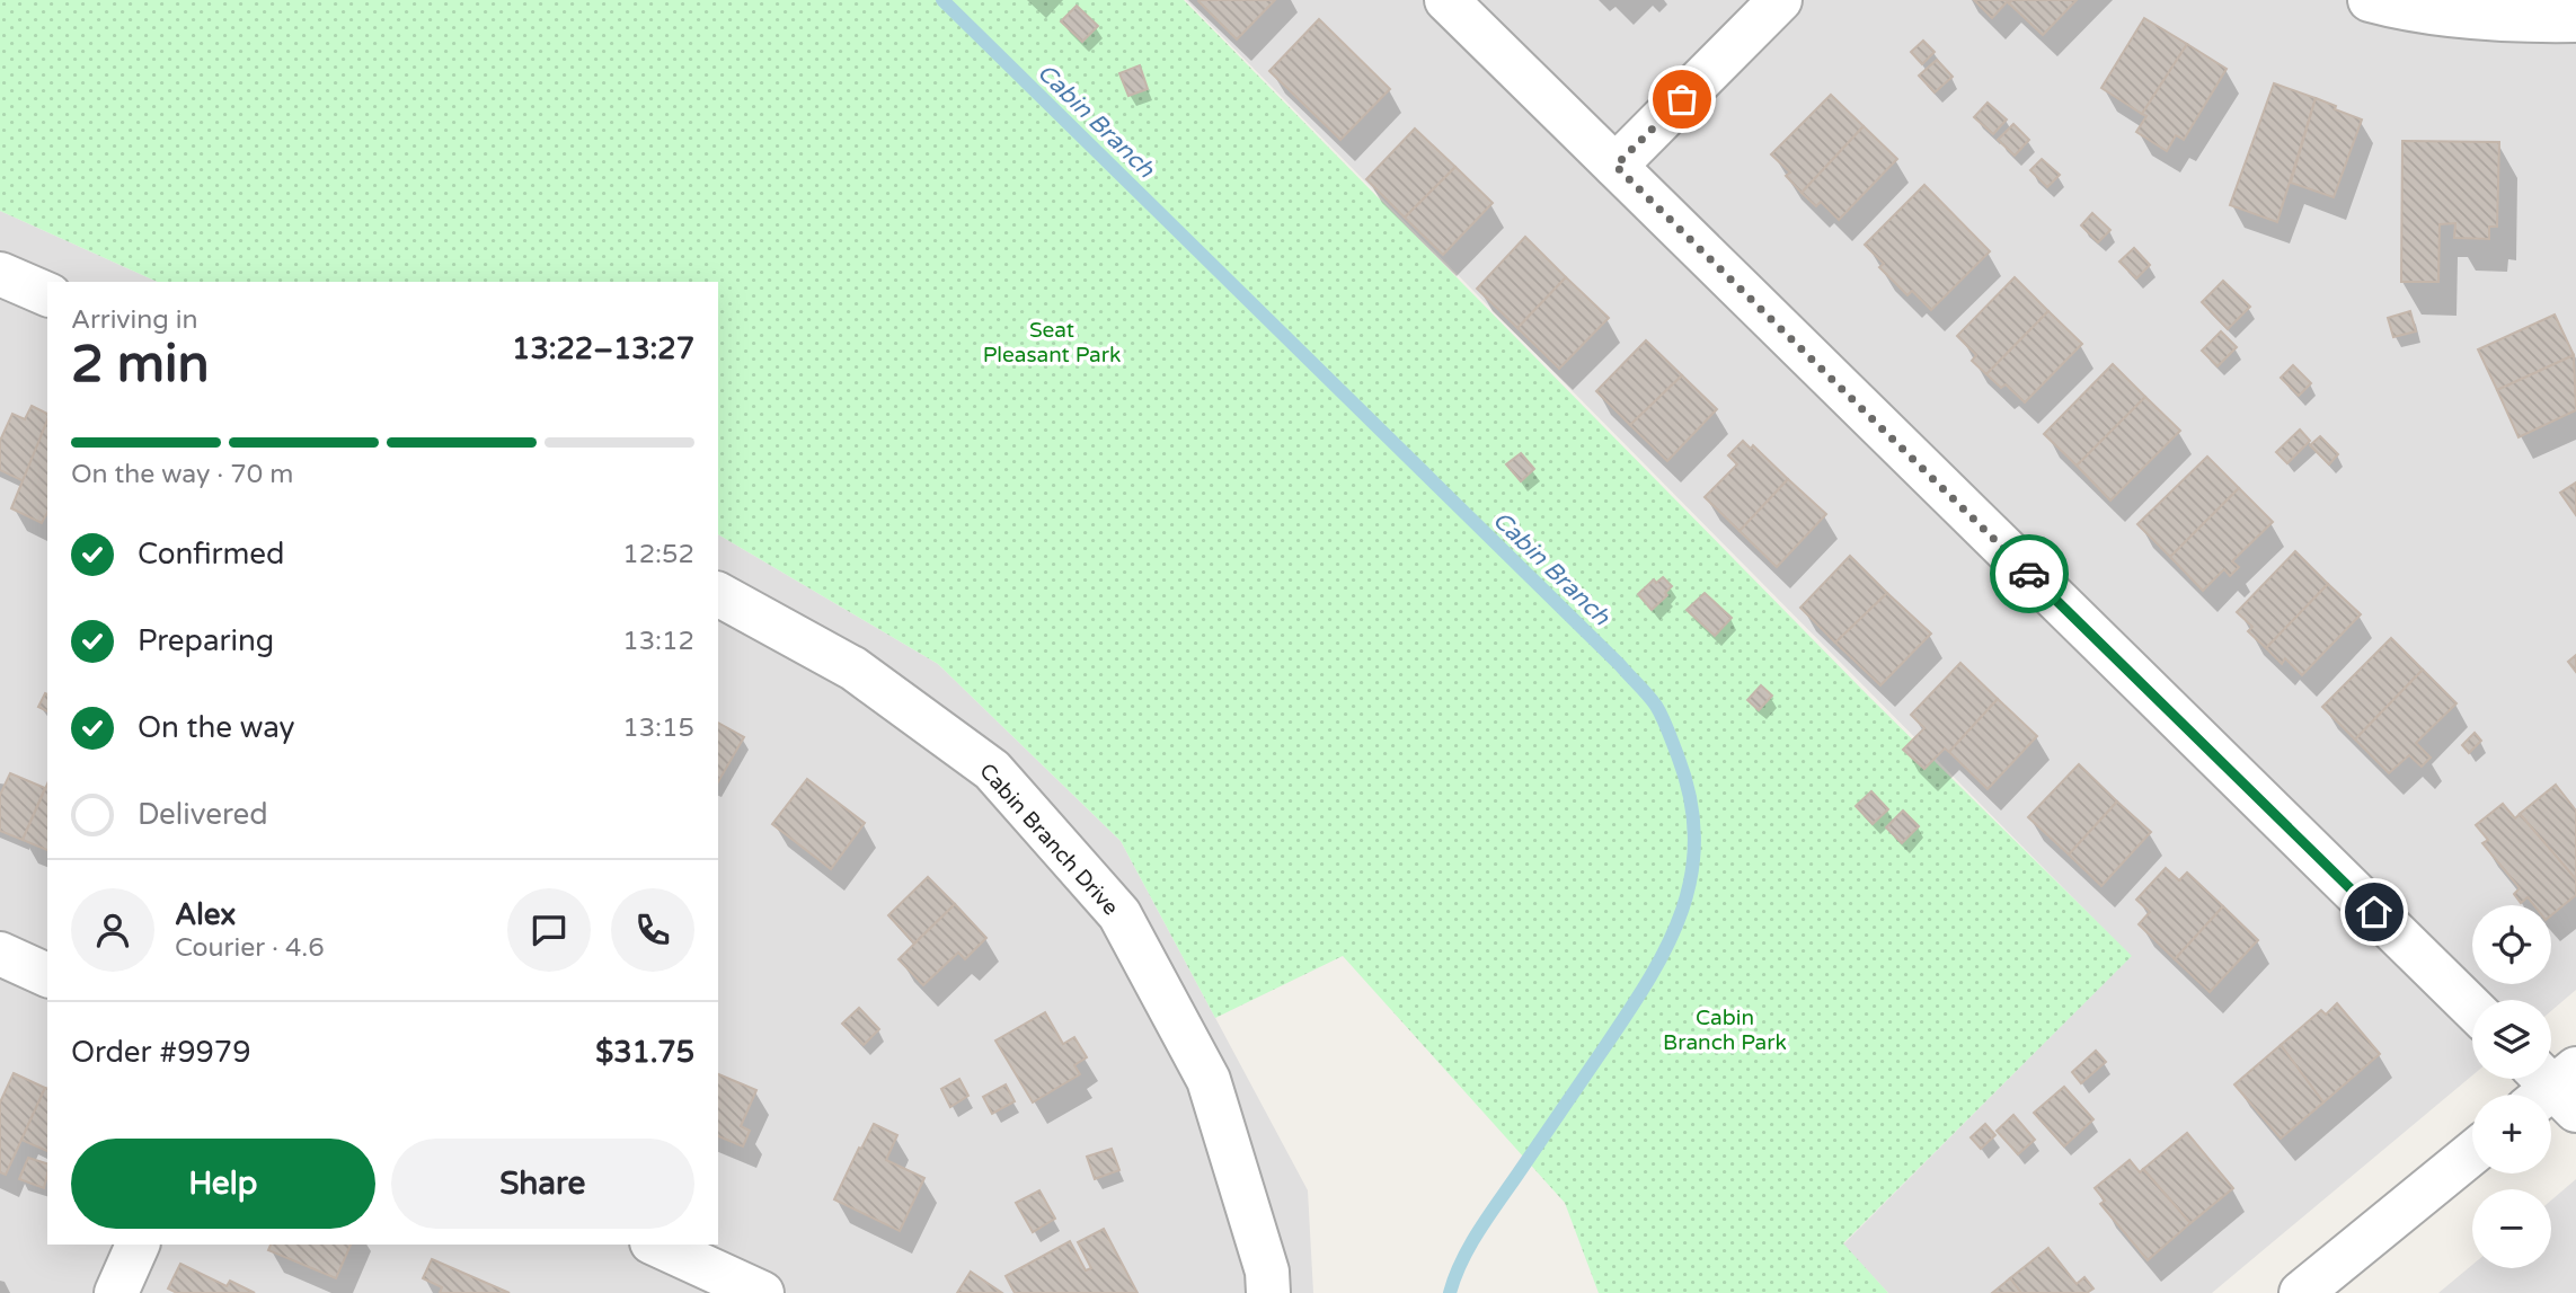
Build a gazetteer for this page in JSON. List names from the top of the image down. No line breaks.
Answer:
{"streets":{"street":["Cabin Branch Drive"]},"water":["Cabin Branch"],"parks":["Seat Pleasant Park","Cabin Branch Park"],"page":{"heading":["2 min","Arriving in","13:22–13:27"],"panel":["Alex","Courier · 4.6","Order #9979","$31.75"],"bar":"On the way · 70 m","list":[["Confirmed","12:52"],["Preparing","13:12"],["On the way","13:15"],"Delivered"],"map_buttons":["+","−"],"buttons":["Help","Share"]}}
